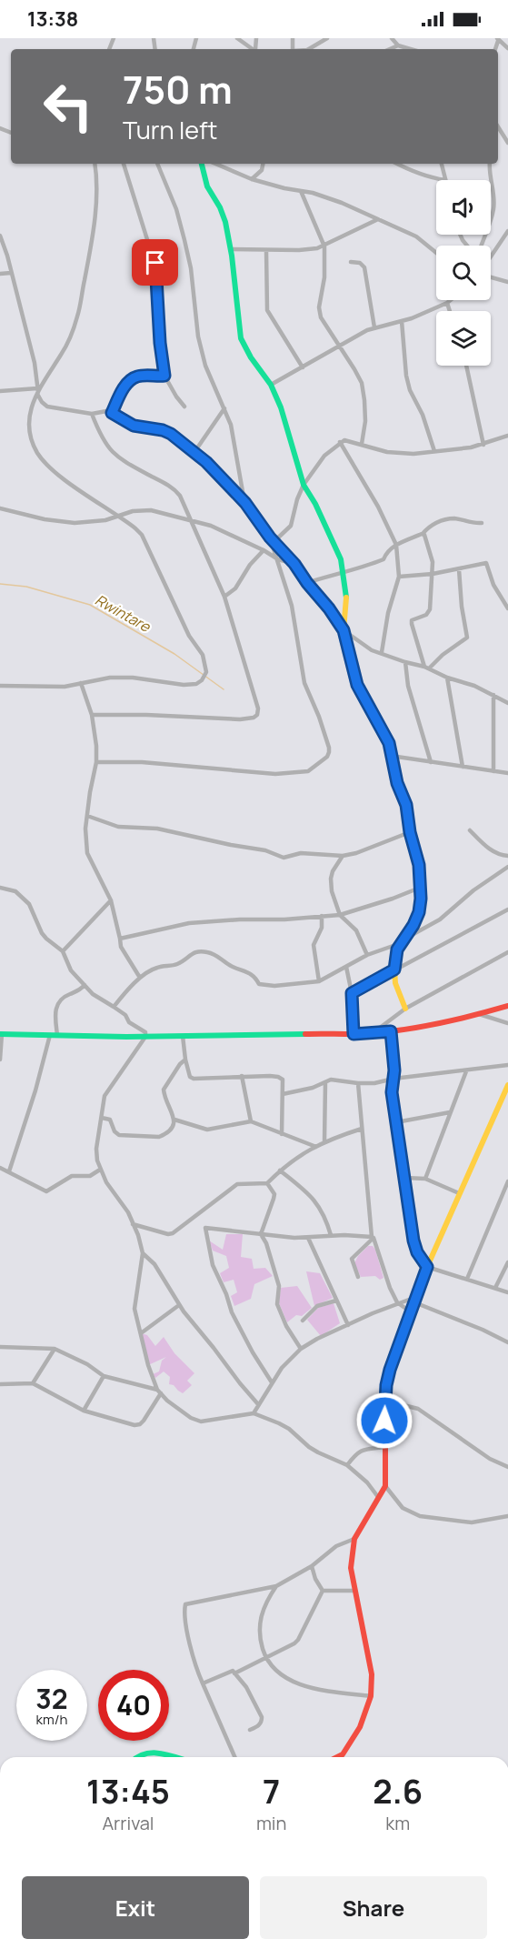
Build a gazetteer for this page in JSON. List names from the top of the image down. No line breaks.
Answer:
{"water":["Rwintare"],"page":{"status":"13:38","turn":["750 m","Turn left"],"speed":"32 km/h","limit":"40","eta":["13:45","Arrival","7","min","2.6","km"],"buttons":["Exit","Share"]}}
